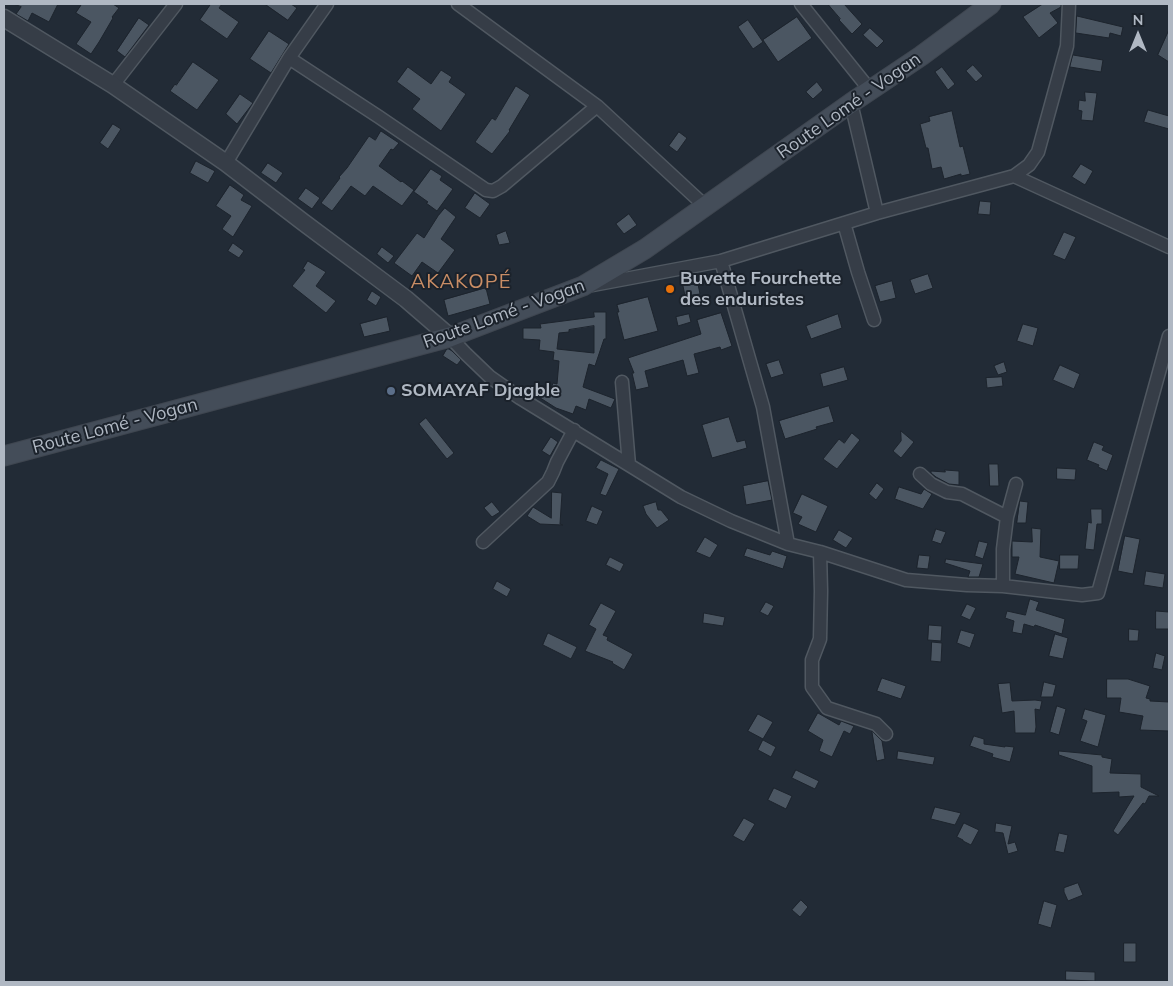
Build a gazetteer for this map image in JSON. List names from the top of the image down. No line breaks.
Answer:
{"streets":{"main road":["Route Lomé - Vogan"]},"districts":["AKAKOPÉ"],"places":["Buvette Fourchette des enduristes","SOMAYAF Djagble"],"north":"top"}
